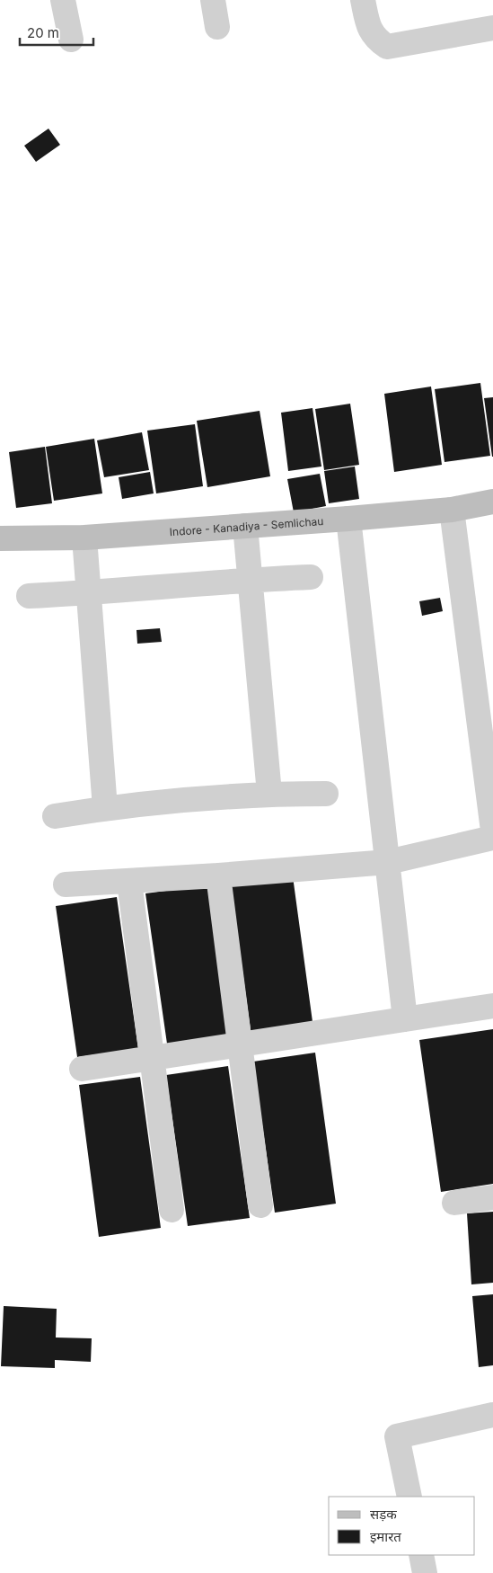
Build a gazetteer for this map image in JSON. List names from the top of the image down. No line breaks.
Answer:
{"streets":{"main road":["Indore - Kanadiya - Semlichau"]},"legend":["सड़क","इमारत"],"scale_bar":"20 m"}
